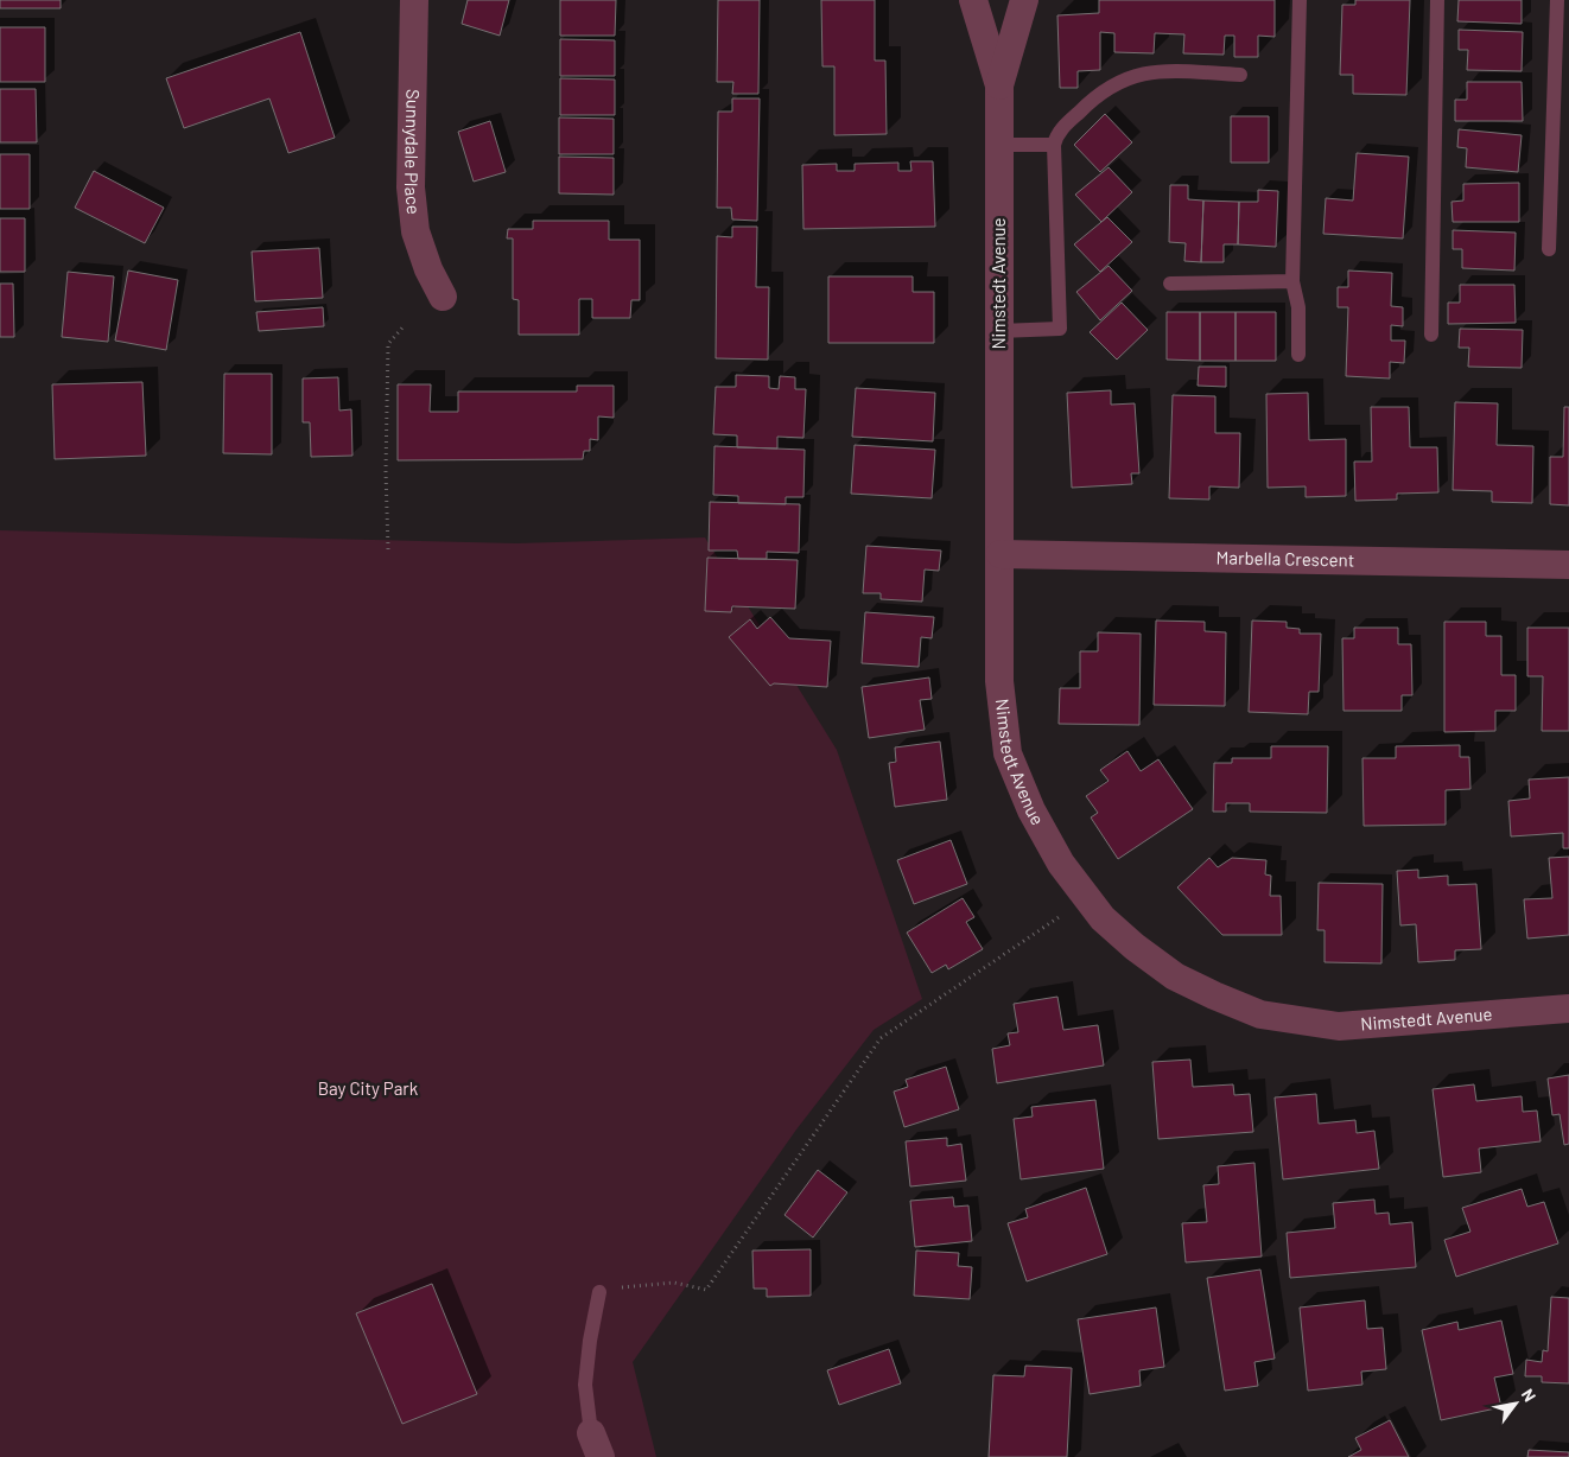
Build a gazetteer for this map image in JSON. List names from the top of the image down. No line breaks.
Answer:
{"streets":{"street":["Sunnydale Place","Nimstedt Avenue","Marbella Crescent"]},"crossings":[["Nimstedt Avenue","Marbella Crescent"]],"parks":["Bay City Park"],"north":"top right"}
